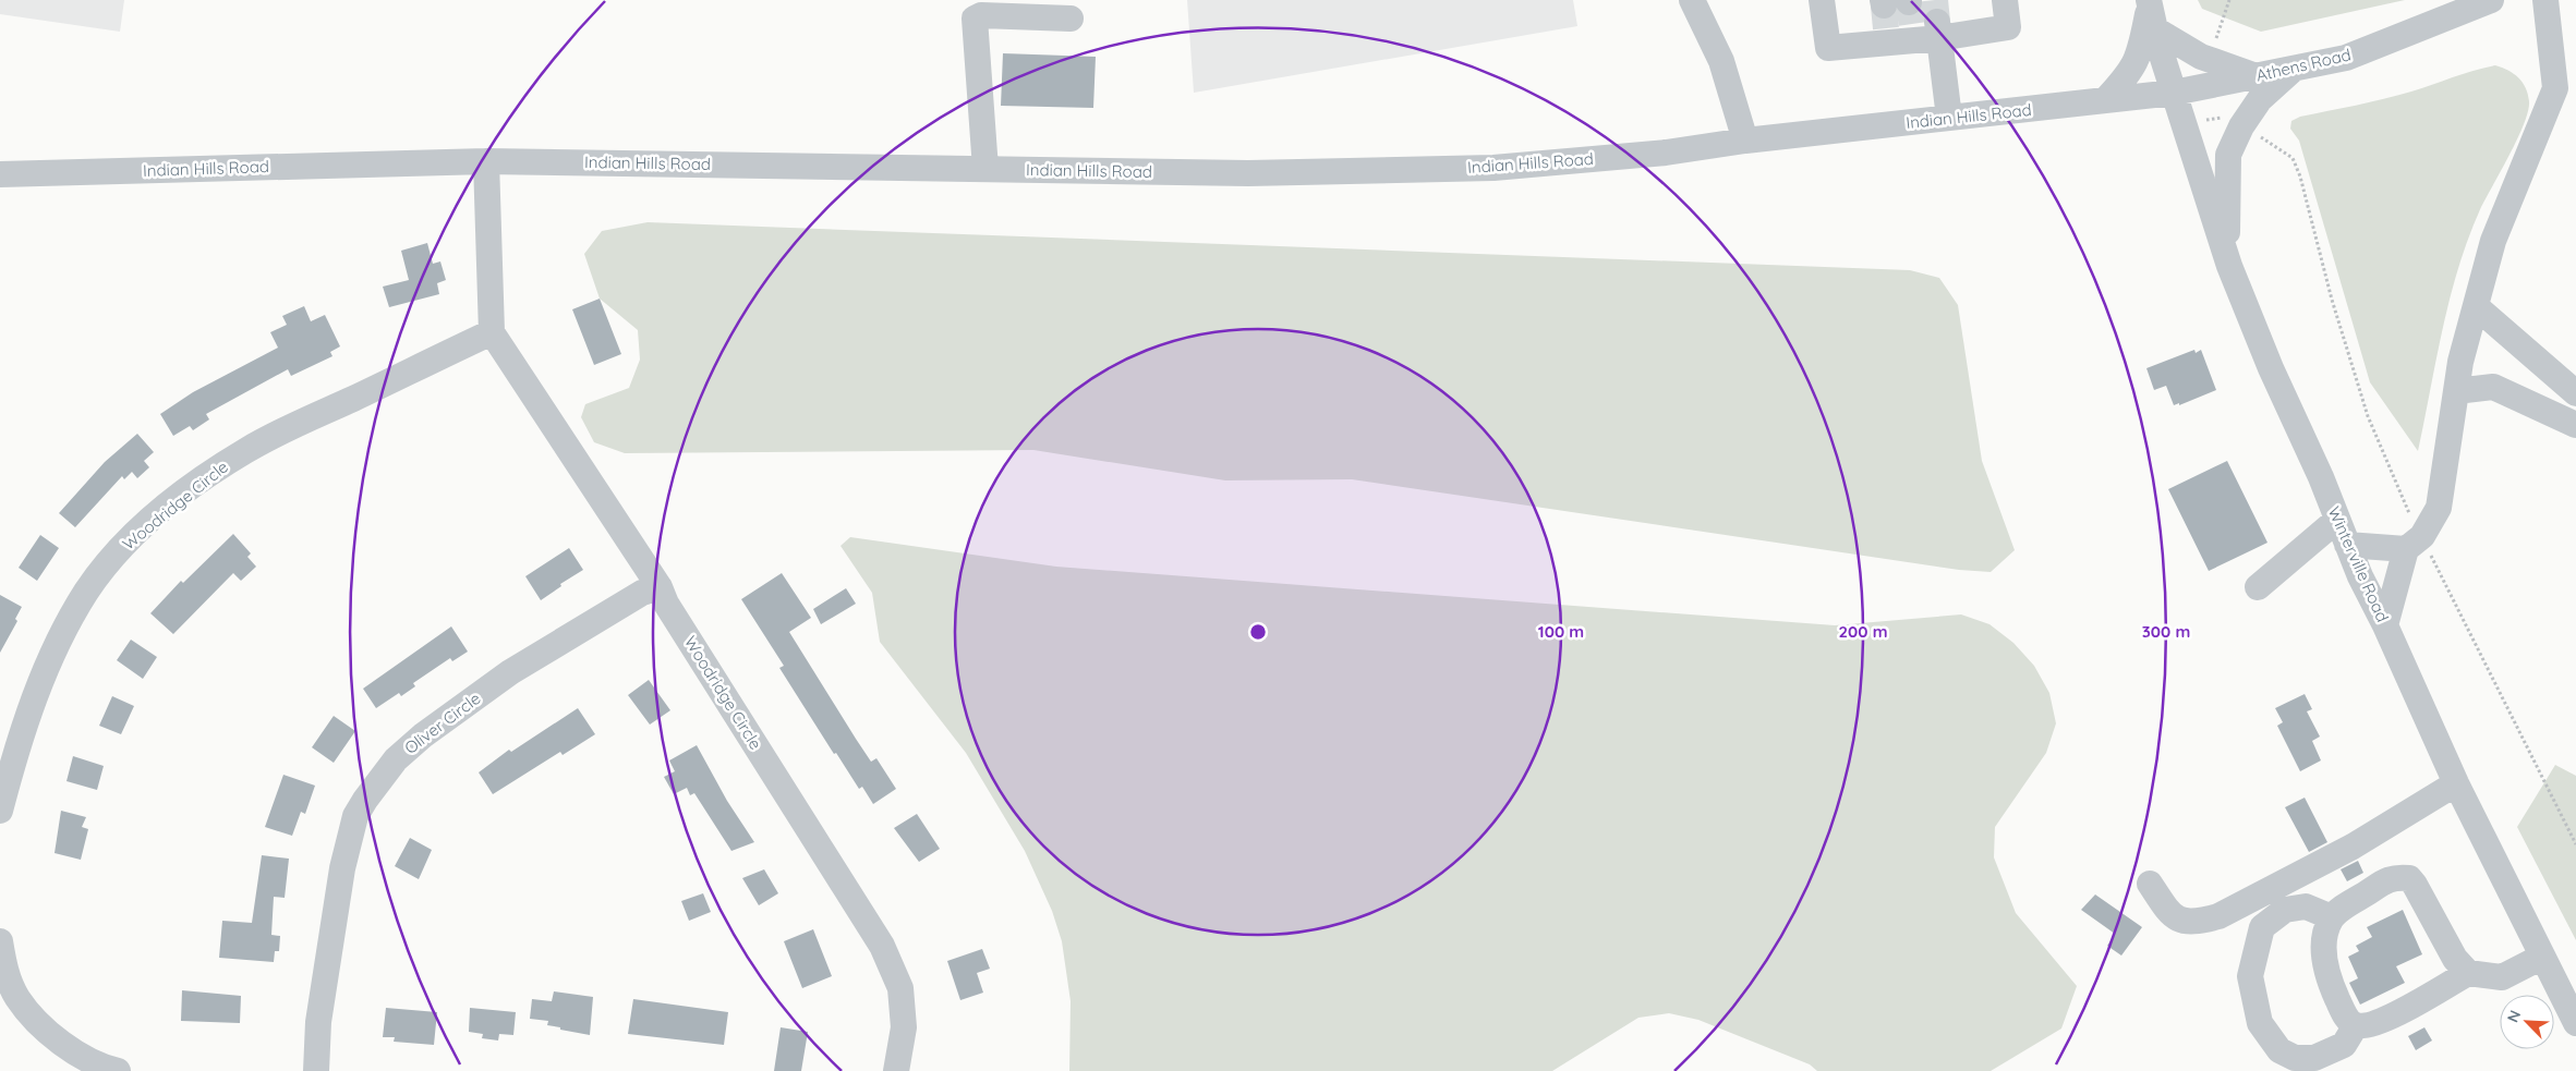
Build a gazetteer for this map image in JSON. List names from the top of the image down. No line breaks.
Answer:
{"streets":{"street":["Athens Road","Indian Hills Road","Woodridge Circle","Winterville Road","Oliver Circle"]},"crossings":[["Athens Road","Indian Hills Road"],["Athens Road","Winterville Road"],["Indian Hills Road","Winterville Road"],["Woodridge Circle","Oliver Circle"]],"north":"top left","rings":["100 m","200 m","300 m"]}
